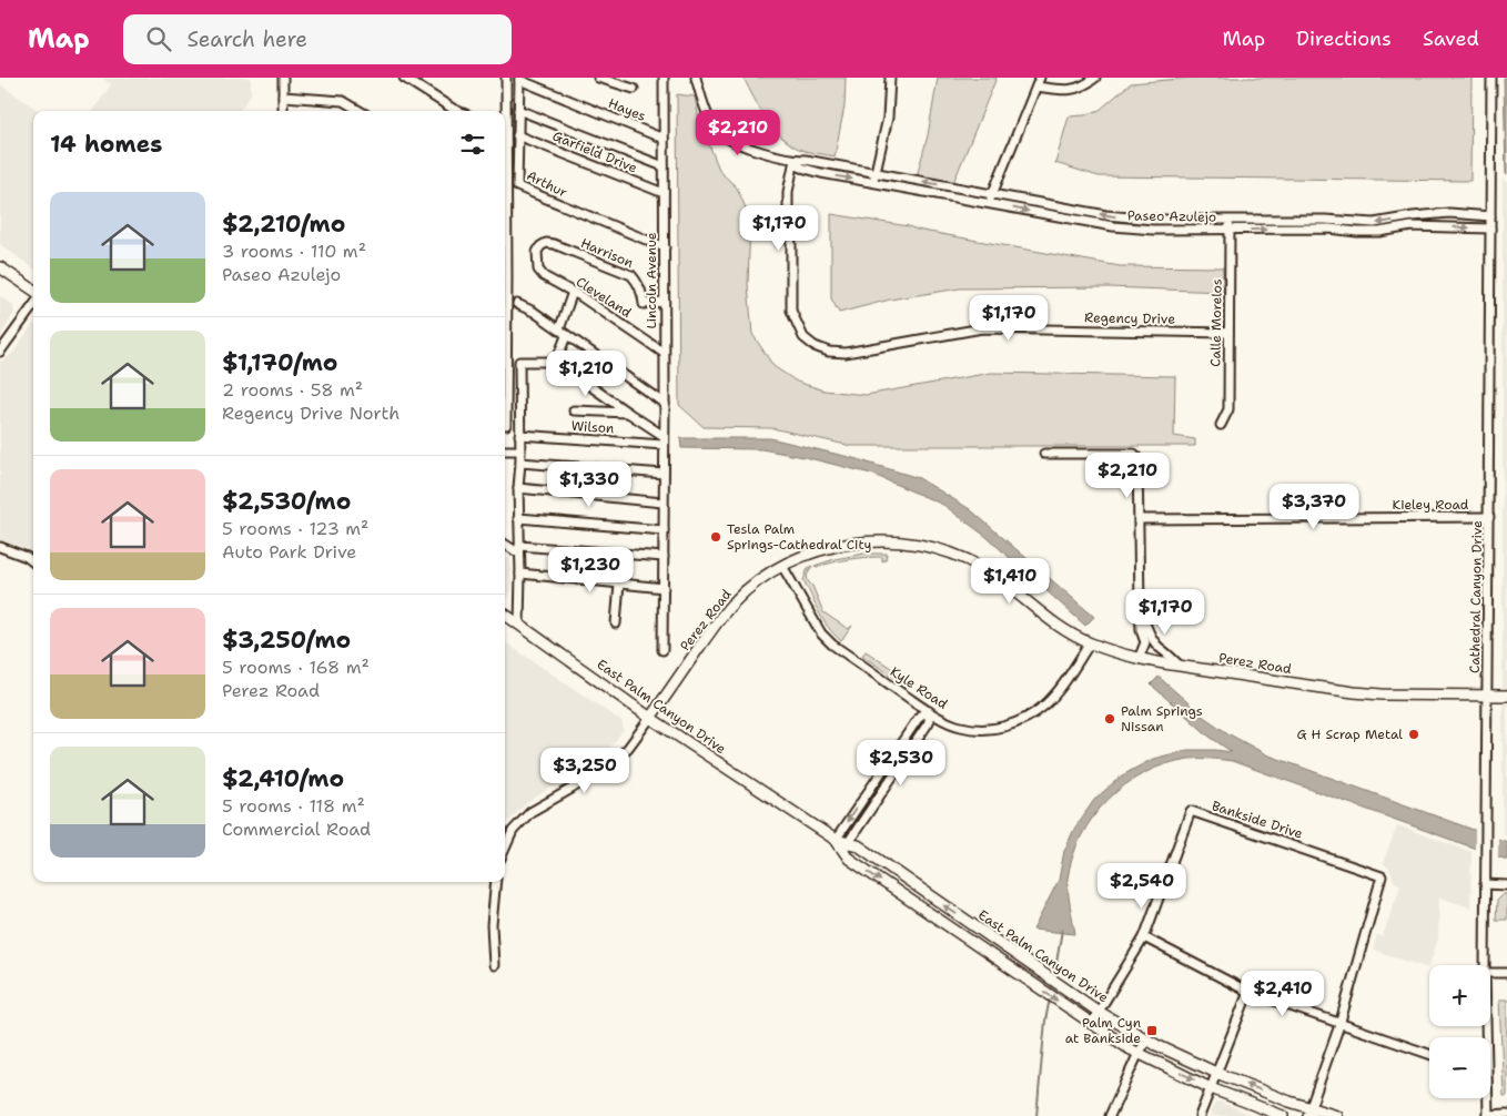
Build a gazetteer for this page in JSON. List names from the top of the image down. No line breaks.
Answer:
{"streets":{"main road":["Perez Road","East Palm Canyon Drive"],"street":["Hayes","Garfield Drive","Arthur","Paseo Azulejo","Harrison","Lincoln Avenue","Cleveland","Regency Drive","Calle Morelos","Wilson","Kieley Road","Cathedral Canyon Drive","Kyle Road","Bankside Drive"]},"crossings":[["Hayes","Arthur"],["Hayes","Lincoln Avenue"],["Garfield Drive","Arthur"],["Garfield Drive","Lincoln Avenue"],["Arthur","Lincoln Avenue"],["Paseo Azulejo","Regency Drive"],["Paseo Azulejo","Calle Morelos"],["Paseo Azulejo","Cathedral Canyon Drive"],["Harrison","Lincoln Avenue"],["Harrison","Cleveland"],["Lincoln Avenue","Cleveland"],["Lincoln Avenue","Wilson"],["Regency Drive","Calle Morelos"],["Kieley Road","Cathedral Canyon Drive"],["Cathedral Canyon Drive","Perez Road"],["Perez Road","Kyle Road"],["Perez Road","East Palm Canyon Drive"],["East Palm Canyon Drive","Bankside Drive"]],"places":{"other":["Tesla Palm Springs-Cathedral City","Palm Springs Nissan","G H Scrap Metal"],"transit":["Palm Cyn at Bankside"]},"page":{"header":"Map","search":"Search here","nav":["Map","Directions","Saved"],"price":["$2,210","$1,170","$1,170","$1,210","$2,210","$1,330","$3,370","$1,230","$1,410","$1,170","$2,530","$3,250","$2,540","$2,410"],"heading":"14 homes","list":[{"name":"$2,210/mo","note":"3 rooms · 110 m² · Paseo Azulejo"},{"name":"$1,170/mo","note":"2 rooms · 58 m² · Regency Drive North"},{"name":"$2,530/mo","note":"5 rooms · 123 m² · Auto Park Drive"},{"name":"$3,250/mo","note":"5 rooms · 168 m² · Perez Road"},{"name":"$2,410/mo","note":"5 rooms · 118 m² · Commercial Road"}],"map_buttons":["+","−"]}}
